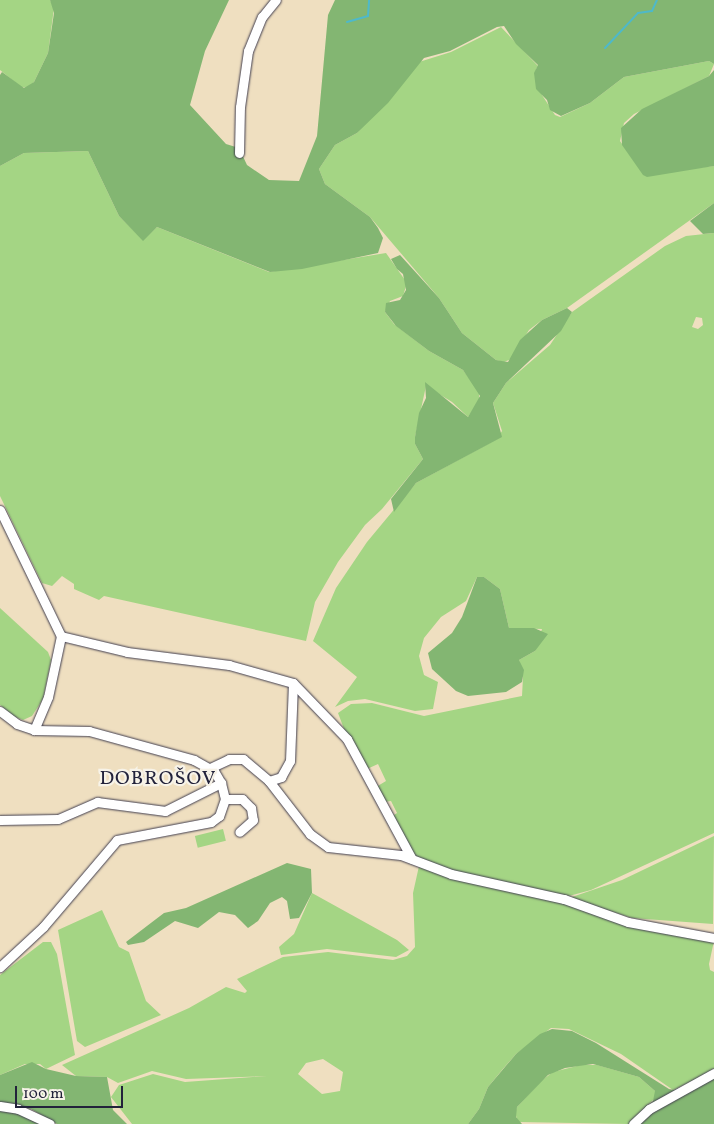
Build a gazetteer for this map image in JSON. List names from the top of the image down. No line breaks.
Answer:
{"districts":["DOBROŠOV"],"scale_bar":"100 m"}
